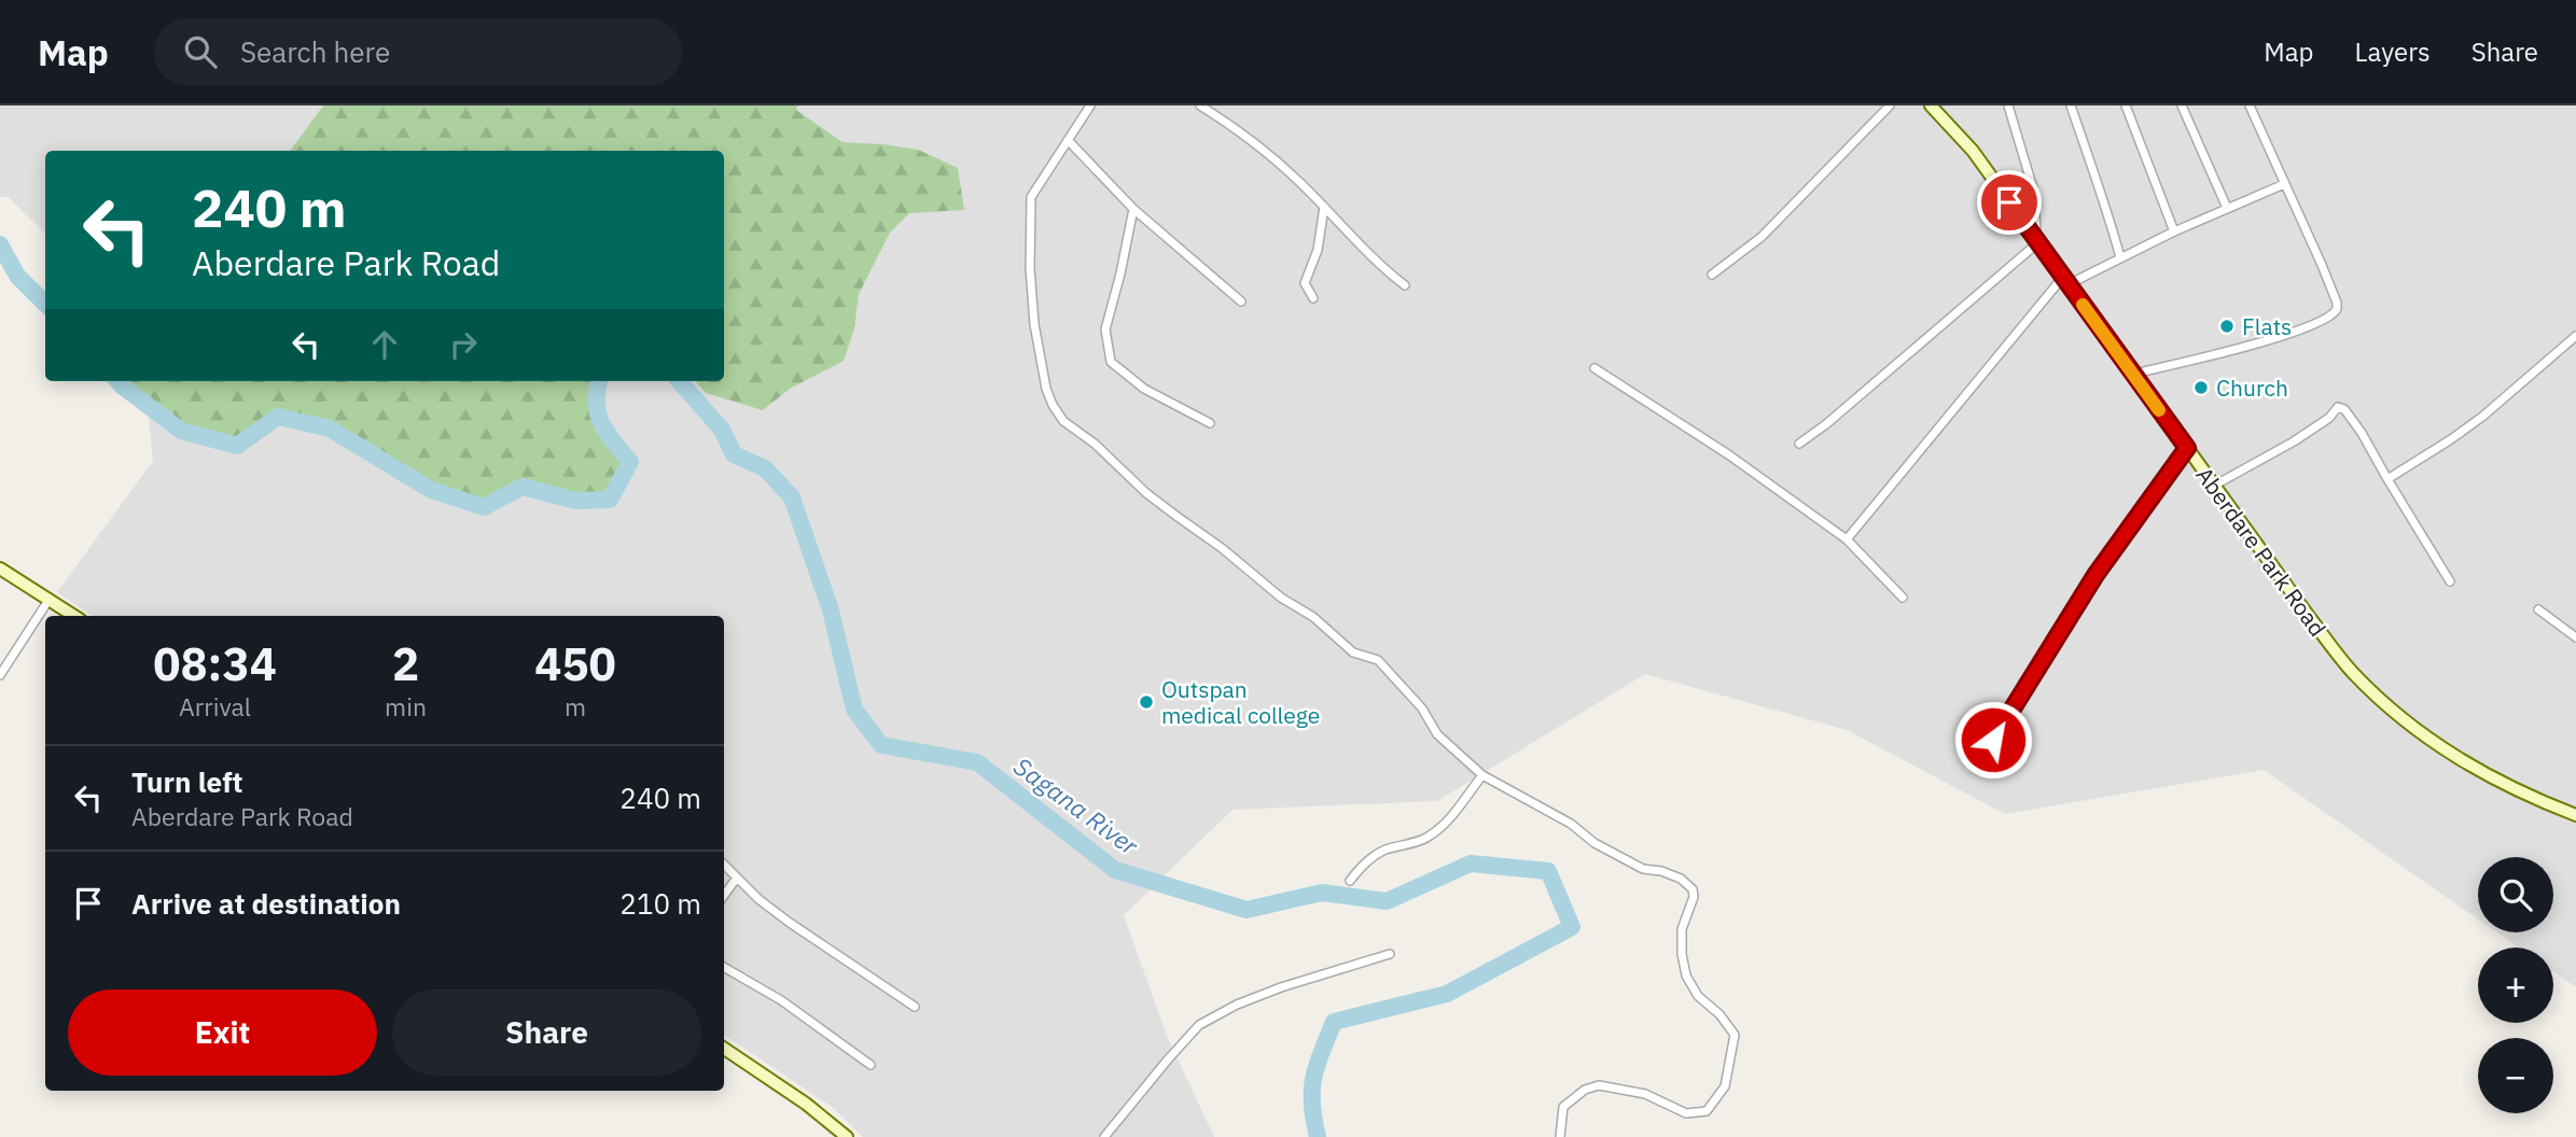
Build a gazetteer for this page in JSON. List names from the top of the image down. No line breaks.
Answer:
{"streets":{"street":["Aberdare Park Road"]},"water":["Sagana River"],"places":["Flats","Church","Outspan medical college"],"page":{"header":"Map","search":"Search here","nav":["Map","Layers","Share"],"turn":["240 m","Aberdare Park Road"],"eta":["08:34","Arrival","2","min","450","m"],"list":[{"name":"Turn left","note":"Aberdare Park Road","value":"240 m"},{"name":"Arrive at destination","value":"210 m"}],"map_buttons":["+","−"],"buttons":["Exit","Share"]}}
